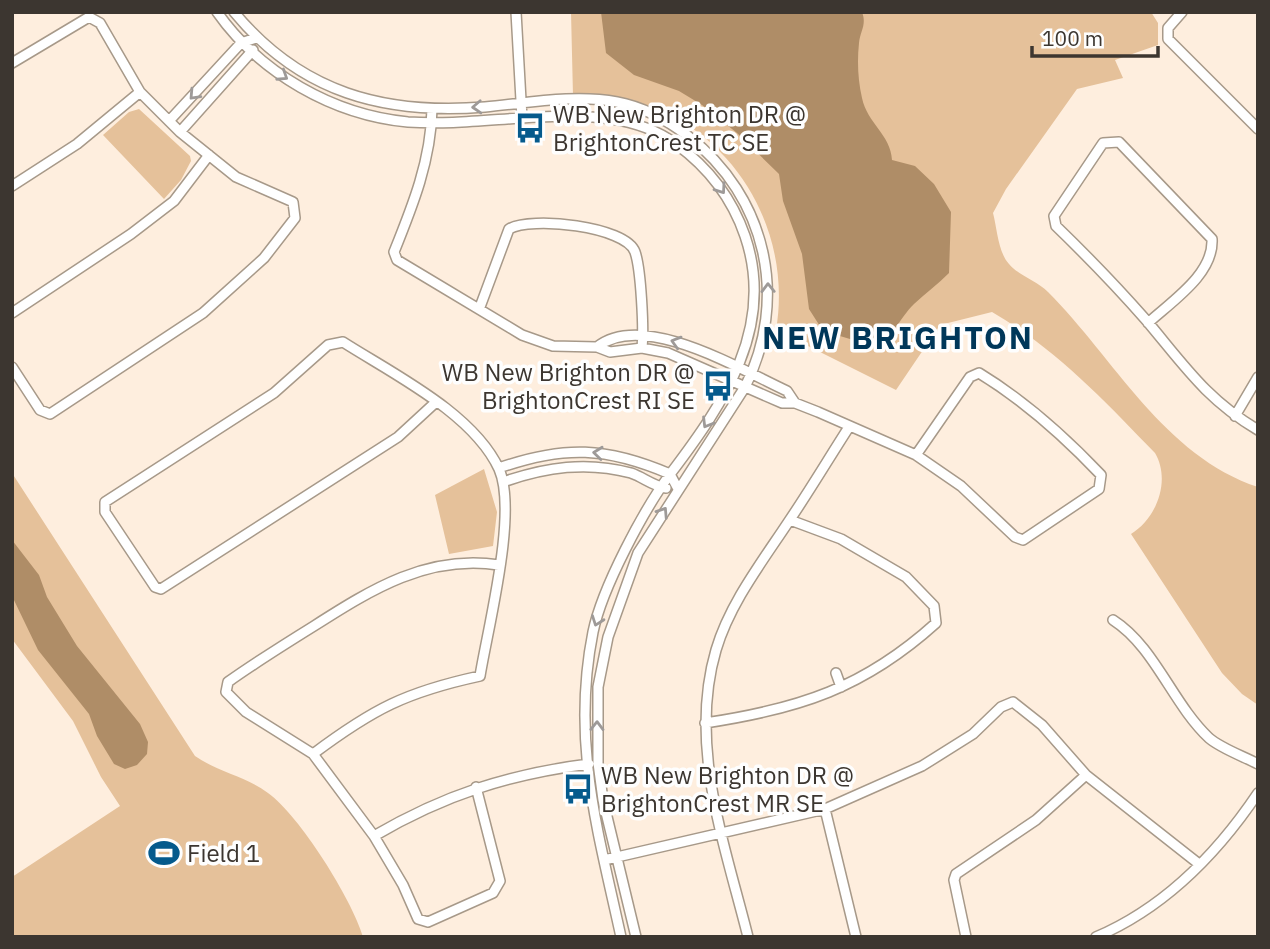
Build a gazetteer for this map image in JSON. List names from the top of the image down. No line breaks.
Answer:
{"districts":["NEW BRIGHTON"],"places":{"bus stop":["WB New Brighton DR @ BrightonCrest TC SE","WB New Brighton DR @ BrightonCrest RI SE","WB New Brighton DR @ BrightonCrest MR SE"],"sports":["Field 1"]},"scale_bar":"100 m"}
